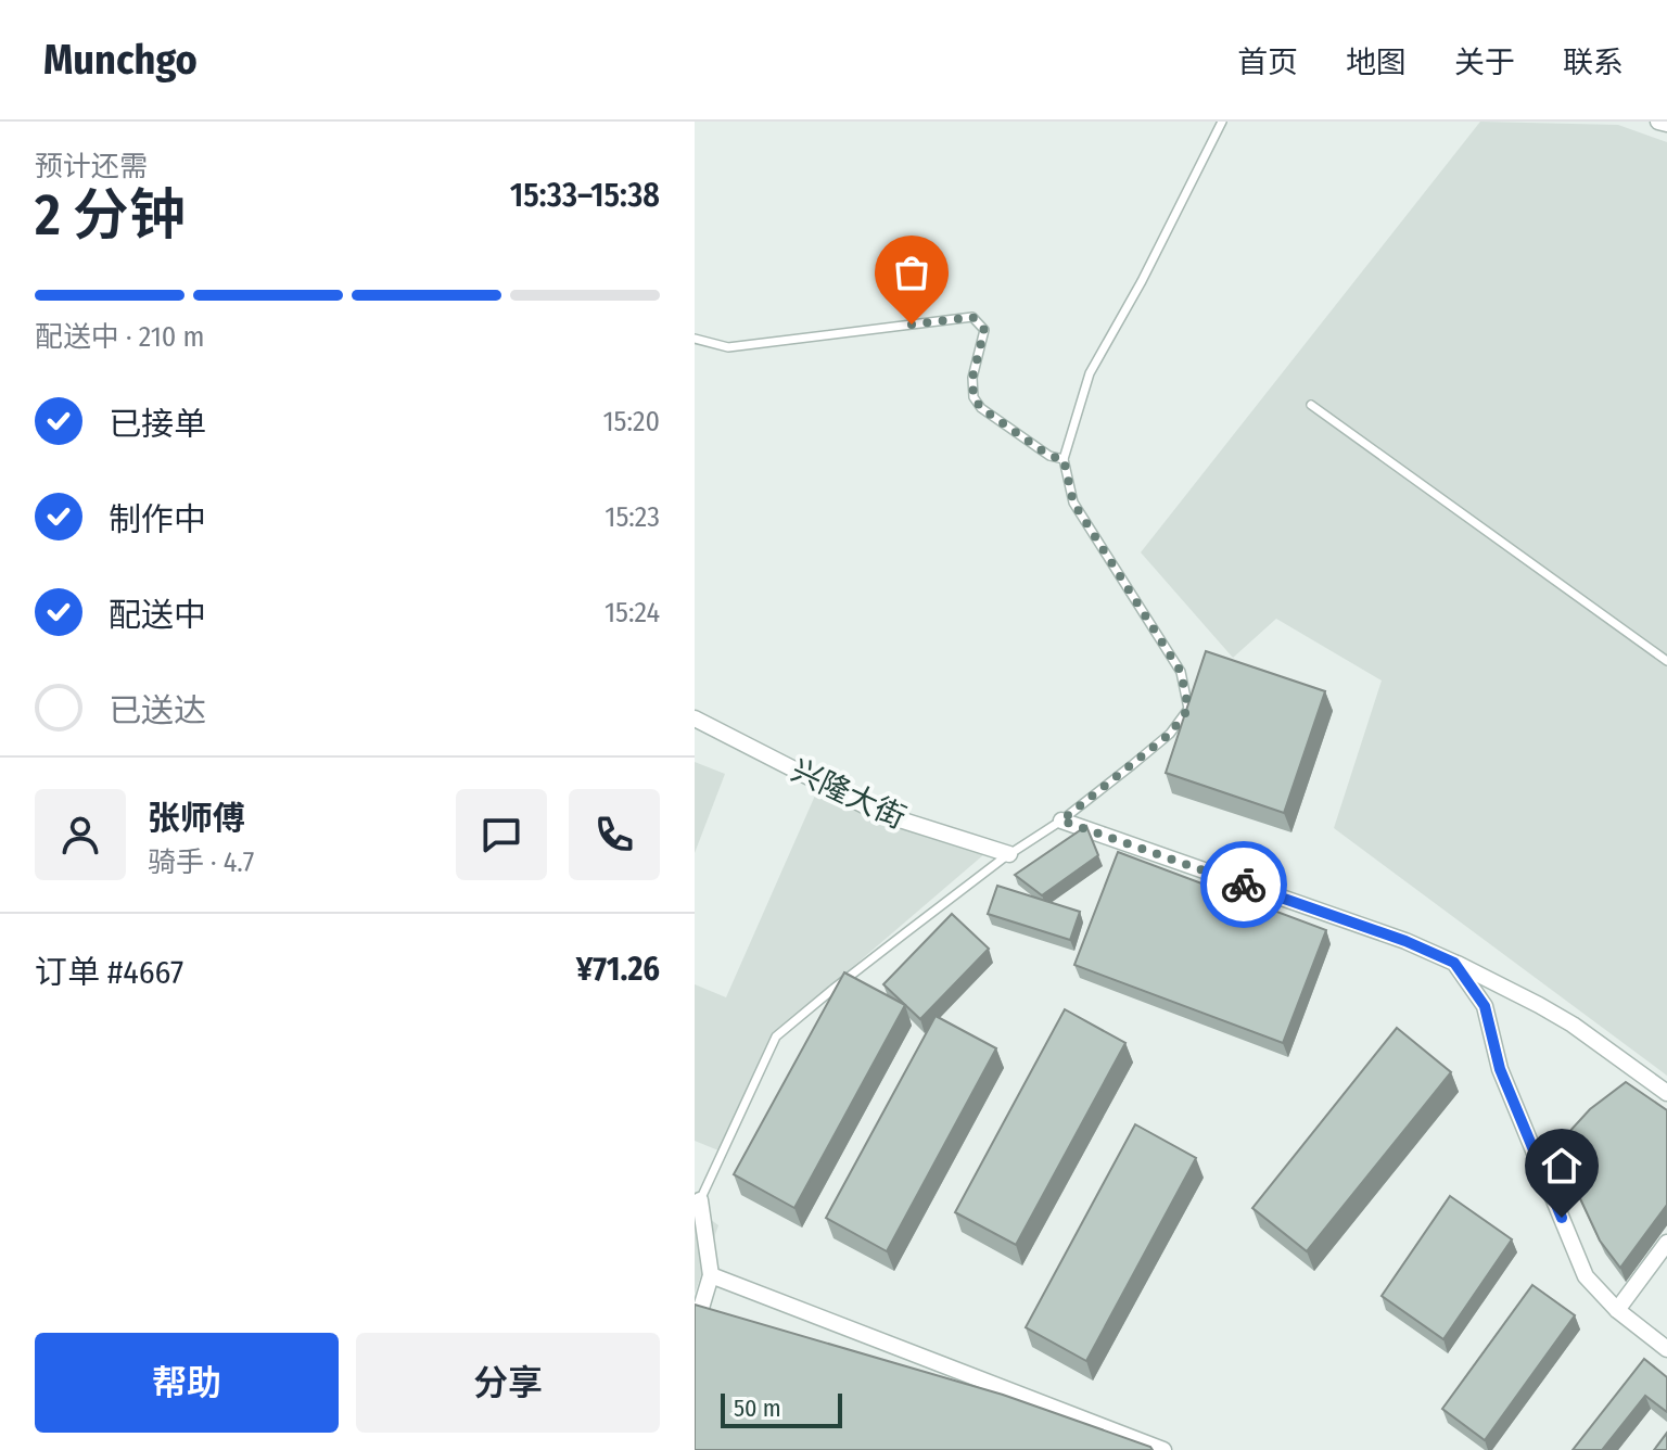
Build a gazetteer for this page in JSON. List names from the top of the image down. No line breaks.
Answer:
{"streets":{"street":["兴隆大街"]},"scale_bar":"50 m","page":{"header":"Munchgo","nav":["首页","地图","关于","联系"],"heading":["2 分钟","预计还需","15:33–15:38"],"panel":["张师傅","骑手 · 4.7","订单 #4667","¥71.26"],"bar":"配送中 · 210 m","list":[["已接单","15:20"],["制作中","15:23"],["配送中","15:24"],"已送达"],"buttons":["帮助","分享"],"scale":"50 m"}}
